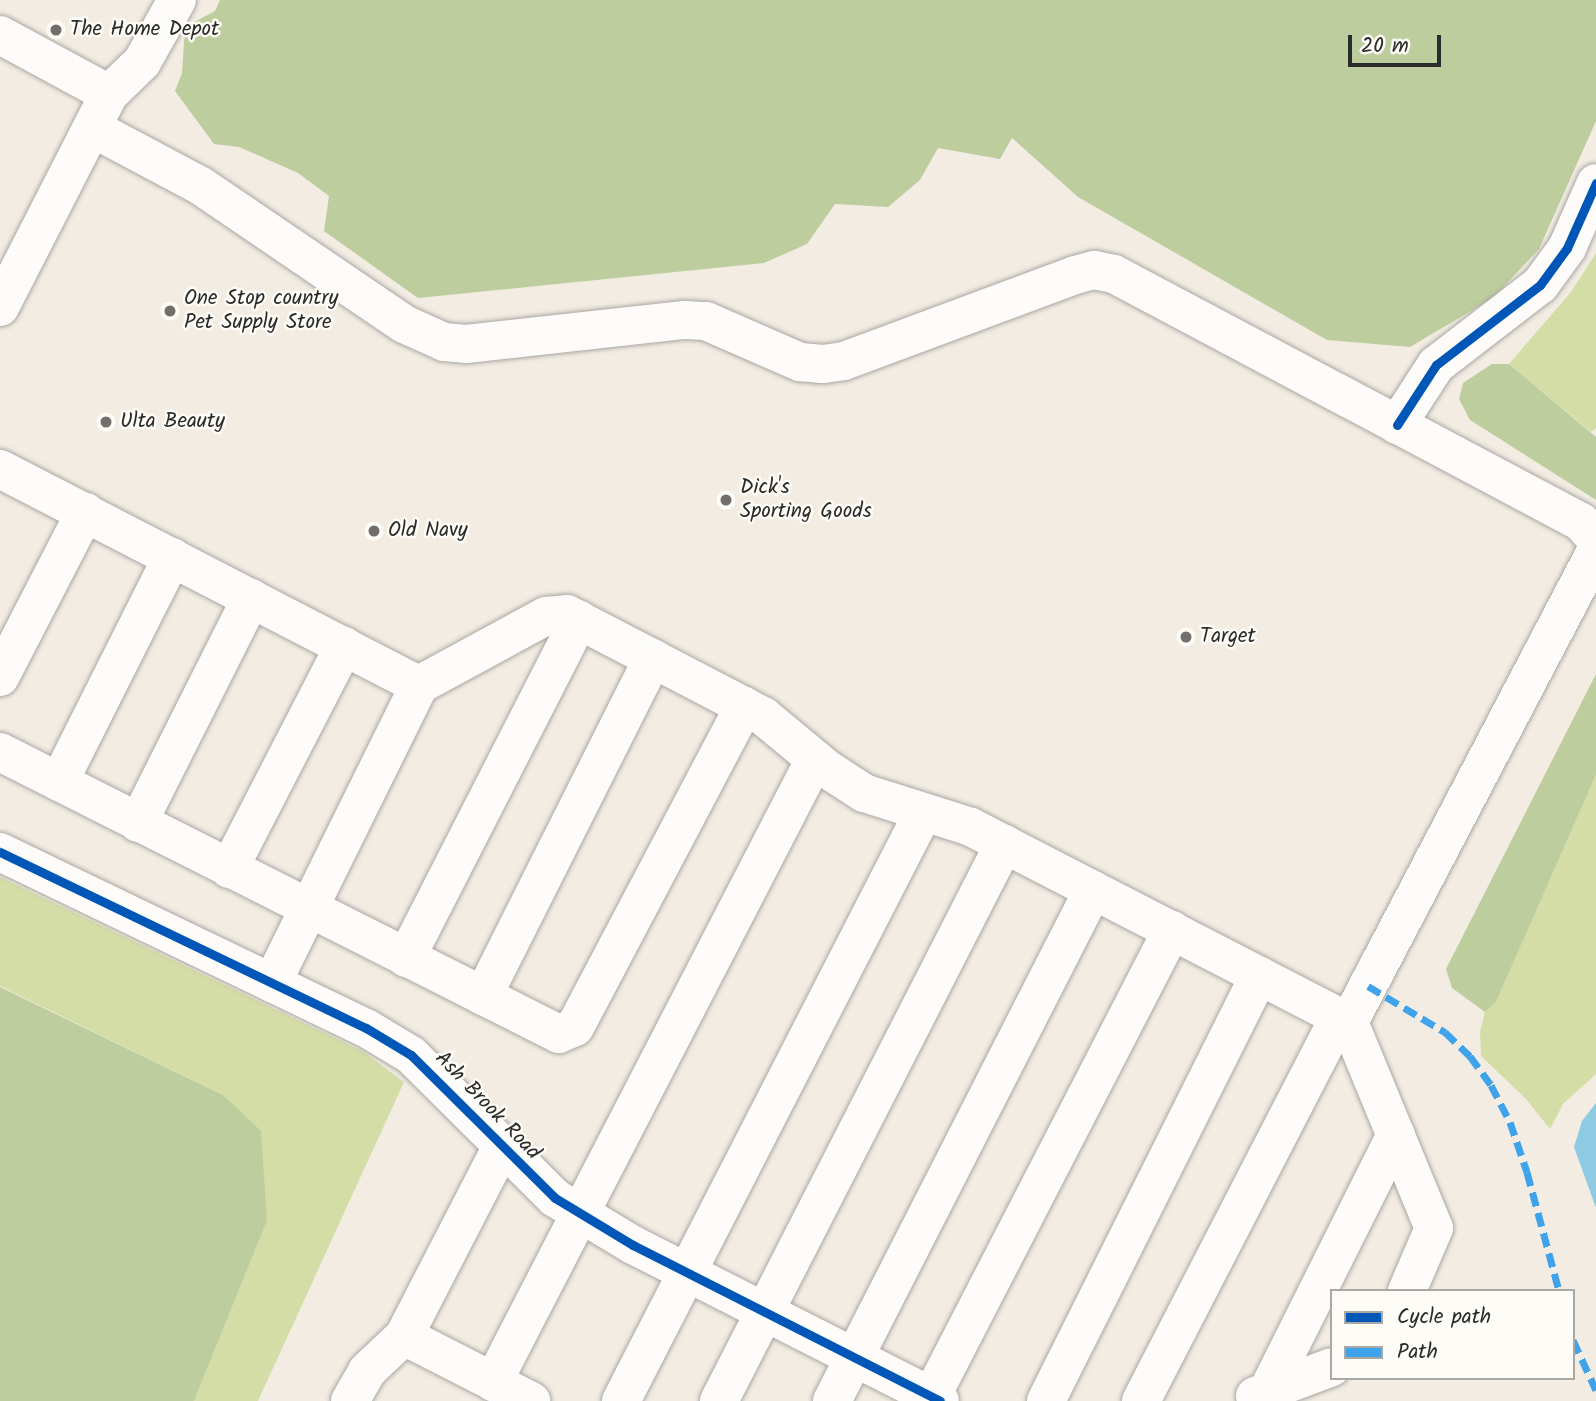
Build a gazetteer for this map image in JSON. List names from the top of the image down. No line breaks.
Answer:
{"streets":{"street":["Ash Brook Road"]},"places":["The Home Depot","One Stop country Pet Supply Store","Ulta Beauty","Dick's Sporting Goods","Old Navy","Target"],"legend":["Cycle path","Path"],"scale_bar":"20 m"}
